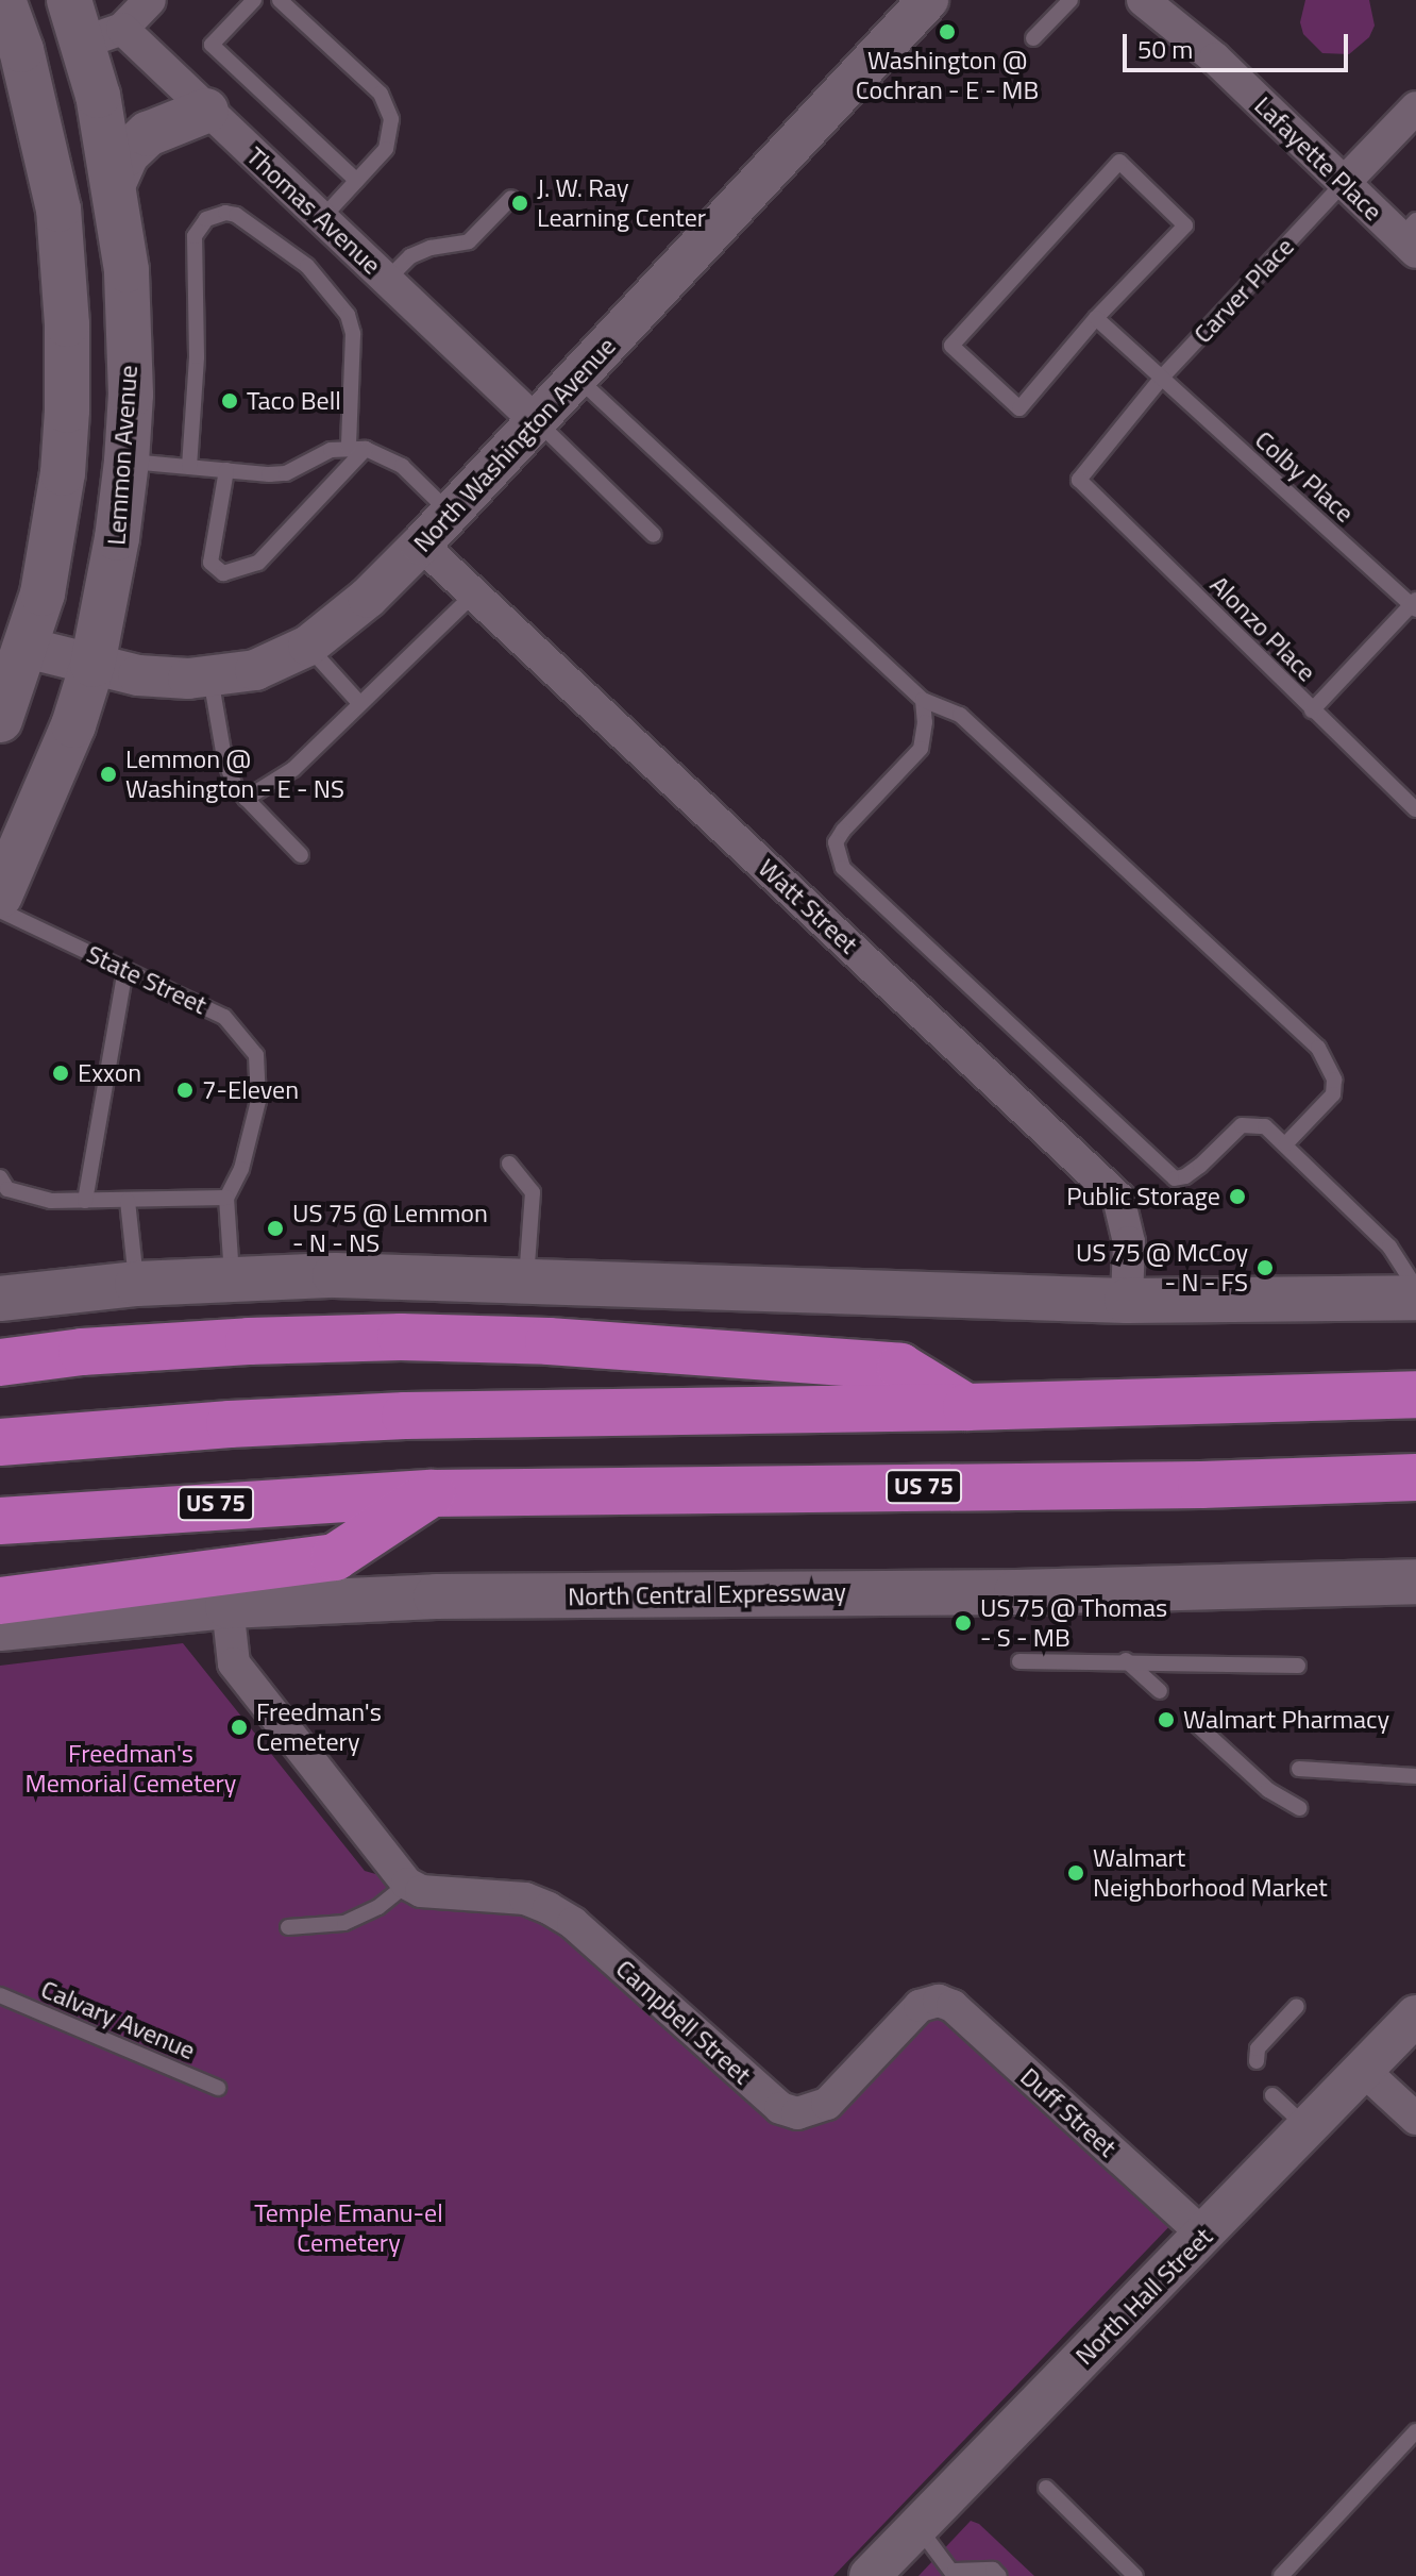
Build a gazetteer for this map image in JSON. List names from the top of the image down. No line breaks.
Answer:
{"streets":{"highway":["US 75"],"main road":["Lemmon Avenue","North Central Expressway"],"street":["Lafayette Place","Thomas Avenue","Carver Place","North Washington Avenue","Watt Street","Campbell Street","Duff Street","North Hall Street"],"lane":["Colby Place","Alonzo Place","State Street","Calvary Avenue"]},"crossings":[["Lafayette Place","Carver Place"],["Thomas Avenue","North Washington Avenue"],["Thomas Avenue","Lemmon Avenue"],["Carver Place","Colby Place"],["Carver Place","Alonzo Place"],["North Washington Avenue","Lemmon Avenue"],["North Washington Avenue","Watt Street"],["Campbell Street","Duff Street"],["Duff Street","North Hall Street"]],"parks":["Freedman's Memorial Cemetery","Temple Emanu-el Cemetery"],"places":["Washington @ Cochran - E - MB","J. W. Ray Learning Center","Taco Bell","Lemmon @ Washington - E - NS","Exxon","7-Eleven","Public Storage","US 75 @ Lemmon - N - NS","US 75 @ McCoy - N - FS","US 75 @ Thomas - S - MB","Walmart Pharmacy","Freedman's Cemetery","Walmart Neighborhood Market"],"scale_bar":"50 m"}
